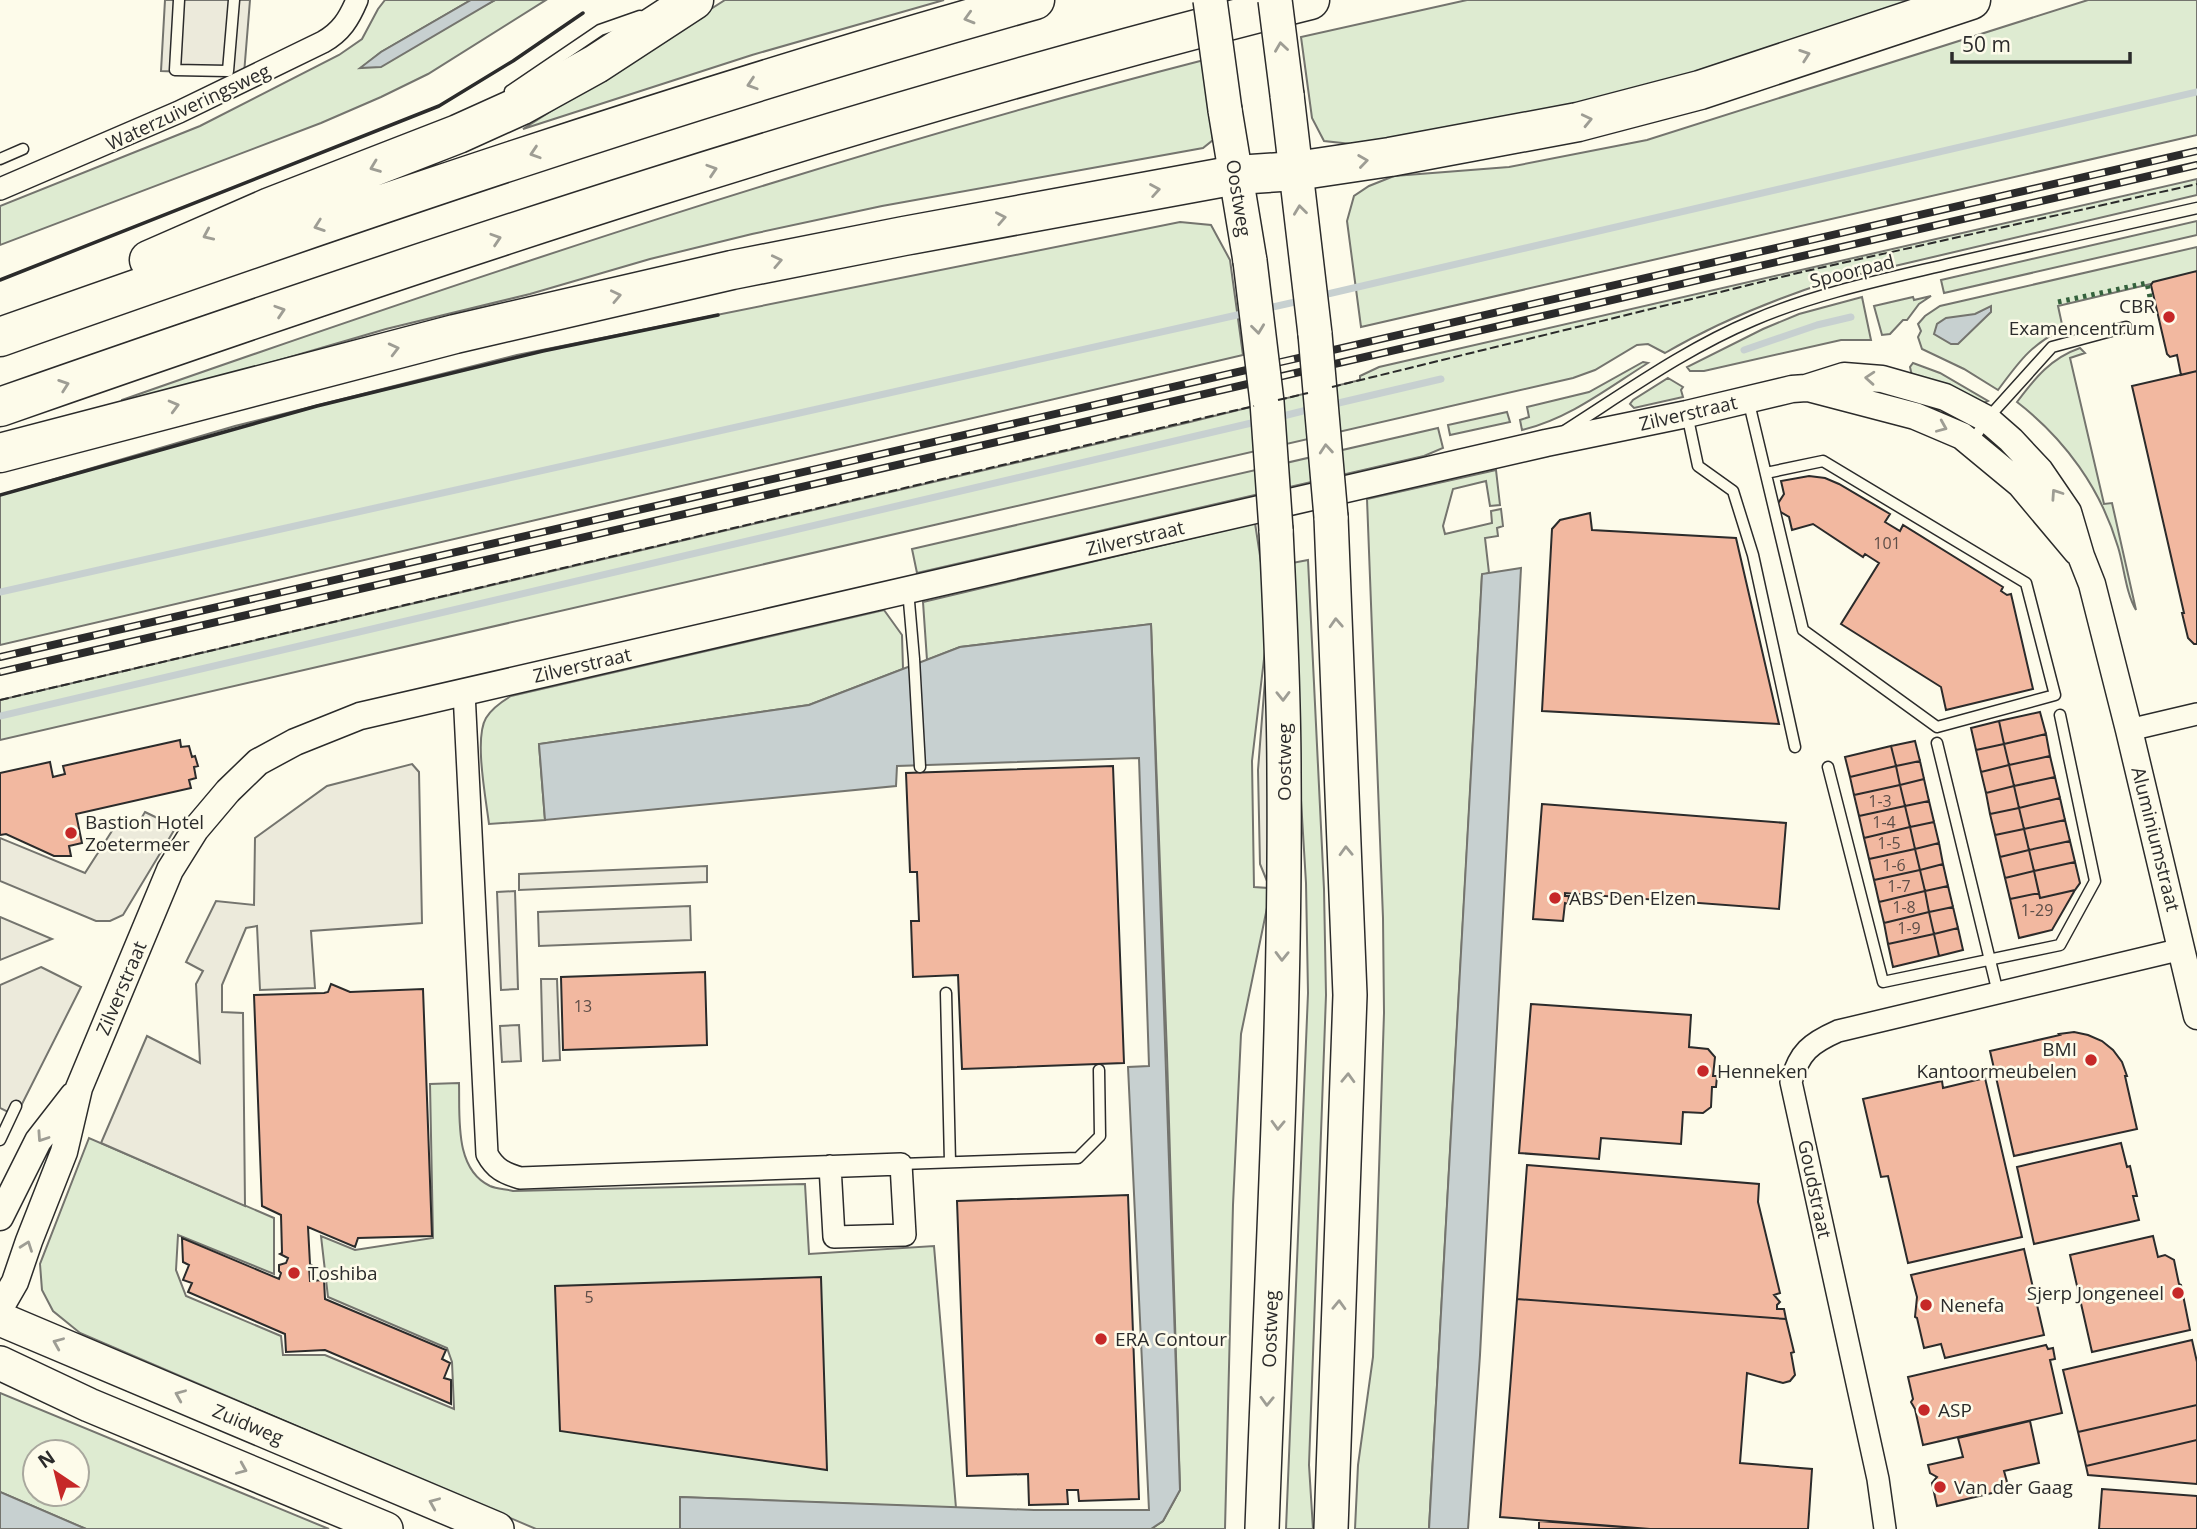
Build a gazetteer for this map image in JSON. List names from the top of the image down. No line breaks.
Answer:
{"streets":{"main road":["Oostweg","Zuidweg"],"street":["Waterzuiveringsweg","Zilverstraat","Aluminiumstraat","Goudstraat"],"lane":["Spoorpad"]},"crossings":[["Spoorpad","Zilverstraat"],["Zilverstraat","Aluminiumstraat"],["Aluminiumstraat","Goudstraat"]],"places":["CBR Examencentrum","Bastion Hotel Zoetermeer","ABS Den Elzen","BMI Kantoormeubelen","Henneken","Toshiba","Sjerp Jongeneel","Nenefa","ERA Contour","ASP","Van der Gaag"],"house_numbers":["101","1-3","1-4","1-5","1-6","1-7","1-8","1-29","1-9","13","5"],"scale_bar":"50 m","north":"top left"}
